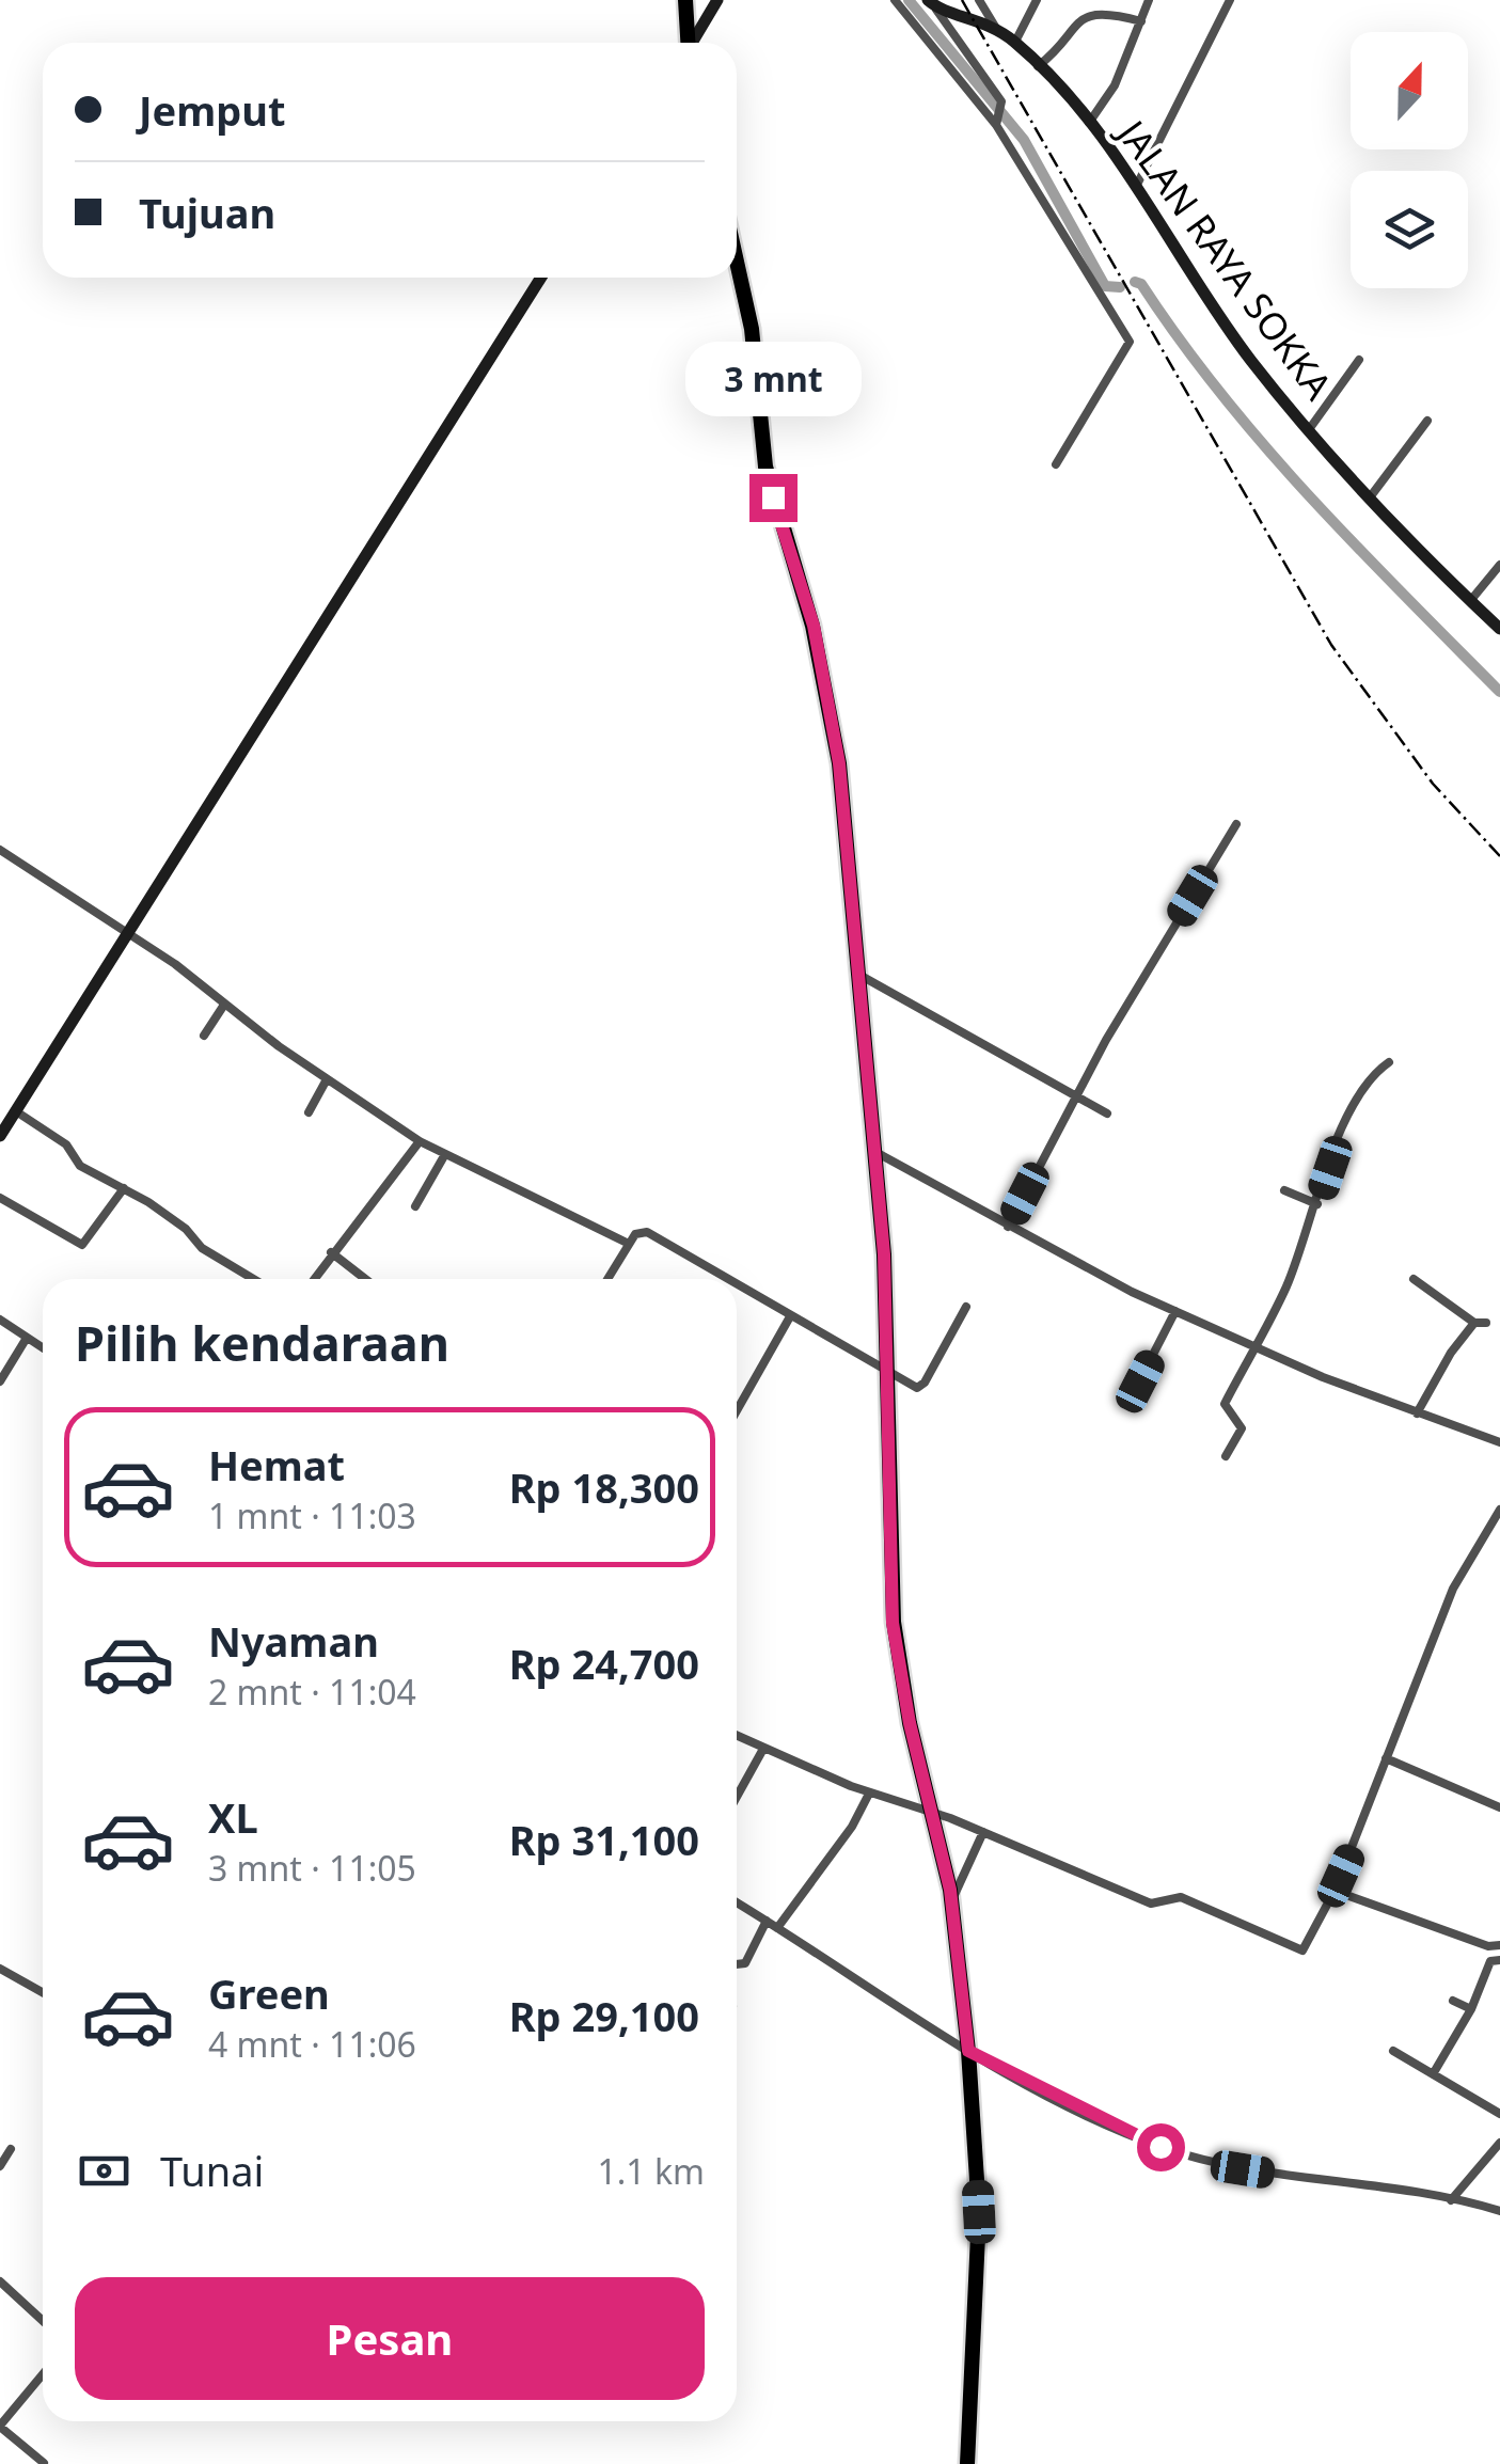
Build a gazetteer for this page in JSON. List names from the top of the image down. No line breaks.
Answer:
{"streets":{"street":["JALAN RAYA SOKKA"]},"north":"top","page":{"banner":["Jemput","Tujuan"],"bubble":"3 mnt","heading":"Pilih kendaraan","list":[{"name":"Hemat","note":"1 mnt · 11:03","value":"Rp 18,300"},{"name":"Nyaman","note":"2 mnt · 11:04","value":"Rp 24,700"},{"name":"XL","note":"3 mnt · 11:05","value":"Rp 31,100"},{"name":"Green","note":"4 mnt · 11:06","value":"Rp 29,100"}],"pay":["Tunai","1.1 km"],"buttons":"Pesan"}}
